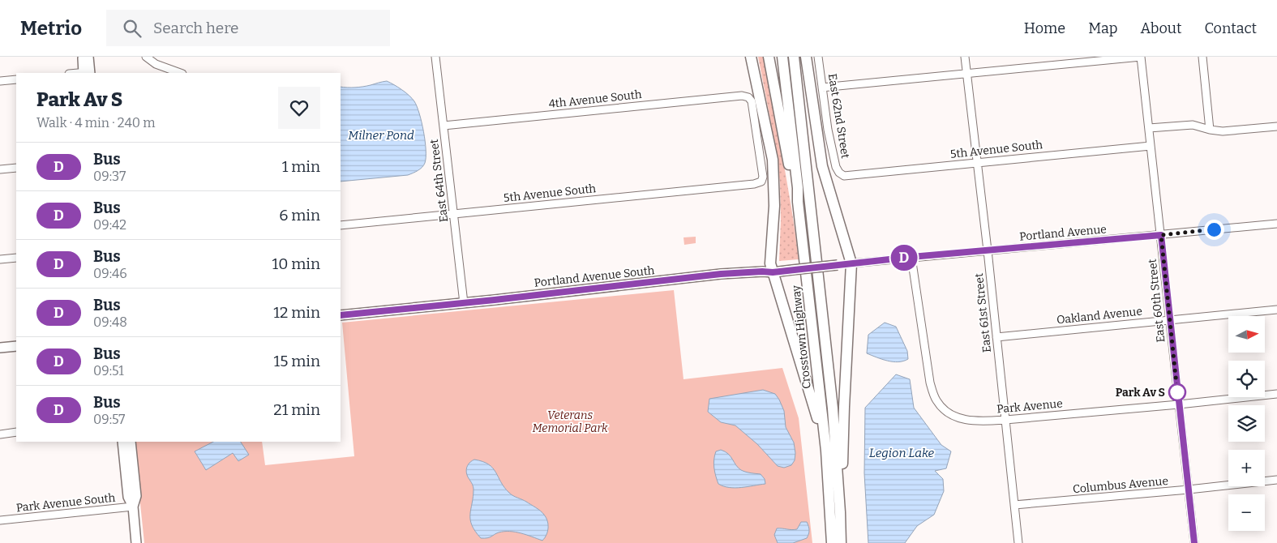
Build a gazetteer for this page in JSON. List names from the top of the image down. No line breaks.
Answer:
{"streets":{"highway":["Crosstown Highway"],"main road":["Portland Avenue South"],"street":["4th Avenue South","East 62nd Street","5th Avenue South","East 64th Street","Portland Avenue","East 60th Street","East 61st Street","Oakland Avenue","Park Avenue","Columbus Avenue","Park Avenue South"]},"crossings":[["4th Avenue South","5th Avenue South"],["4th Avenue South","East 64th Street"],["East 62nd Street","5th Avenue South"],["5th Avenue South","East 64th Street"],["5th Avenue South","East 60th Street"],["5th Avenue South","East 61st Street"],["East 64th Street","Portland Avenue South"],["Portland Avenue","Portland Avenue South"],["Portland Avenue","East 60th Street"],["Portland Avenue","East 61st Street"],["Portland Avenue","Park Avenue"],["East 60th Street","Oakland Avenue"],["East 60th Street","Park Avenue"],["East 60th Street","Columbus Avenue"],["East 61st Street","Oakland Avenue"],["East 61st Street","Park Avenue"],["East 61st Street","Columbus Avenue"]],"water":["Milner Pond","Legion Lake"],"parks":["Veterans Memorial Park"],"places":["Park Av S"],"lines":["bus line D"],"north":"right","page":{"header":"Metrio","search":"Search here","nav":["Home","Map","About","Contact"],"on_map":"D","heading":["Park Av S","Walk · 4 min · 240 m"],"list":[{"mark":"D","name":"Bus","note":"09:37","value":"1 min"},{"mark":"D","name":"Bus","note":"09:42","value":"6 min"},{"mark":"D","name":"Bus","note":"09:46","value":"10 min"},{"mark":"D","name":"Bus","note":"09:48","value":"12 min"},{"mark":"D","name":"Bus","note":"09:51","value":"15 min"},{"mark":"D","name":"Bus","note":"09:57","value":"21 min"}],"map_buttons":["+","−"]}}
